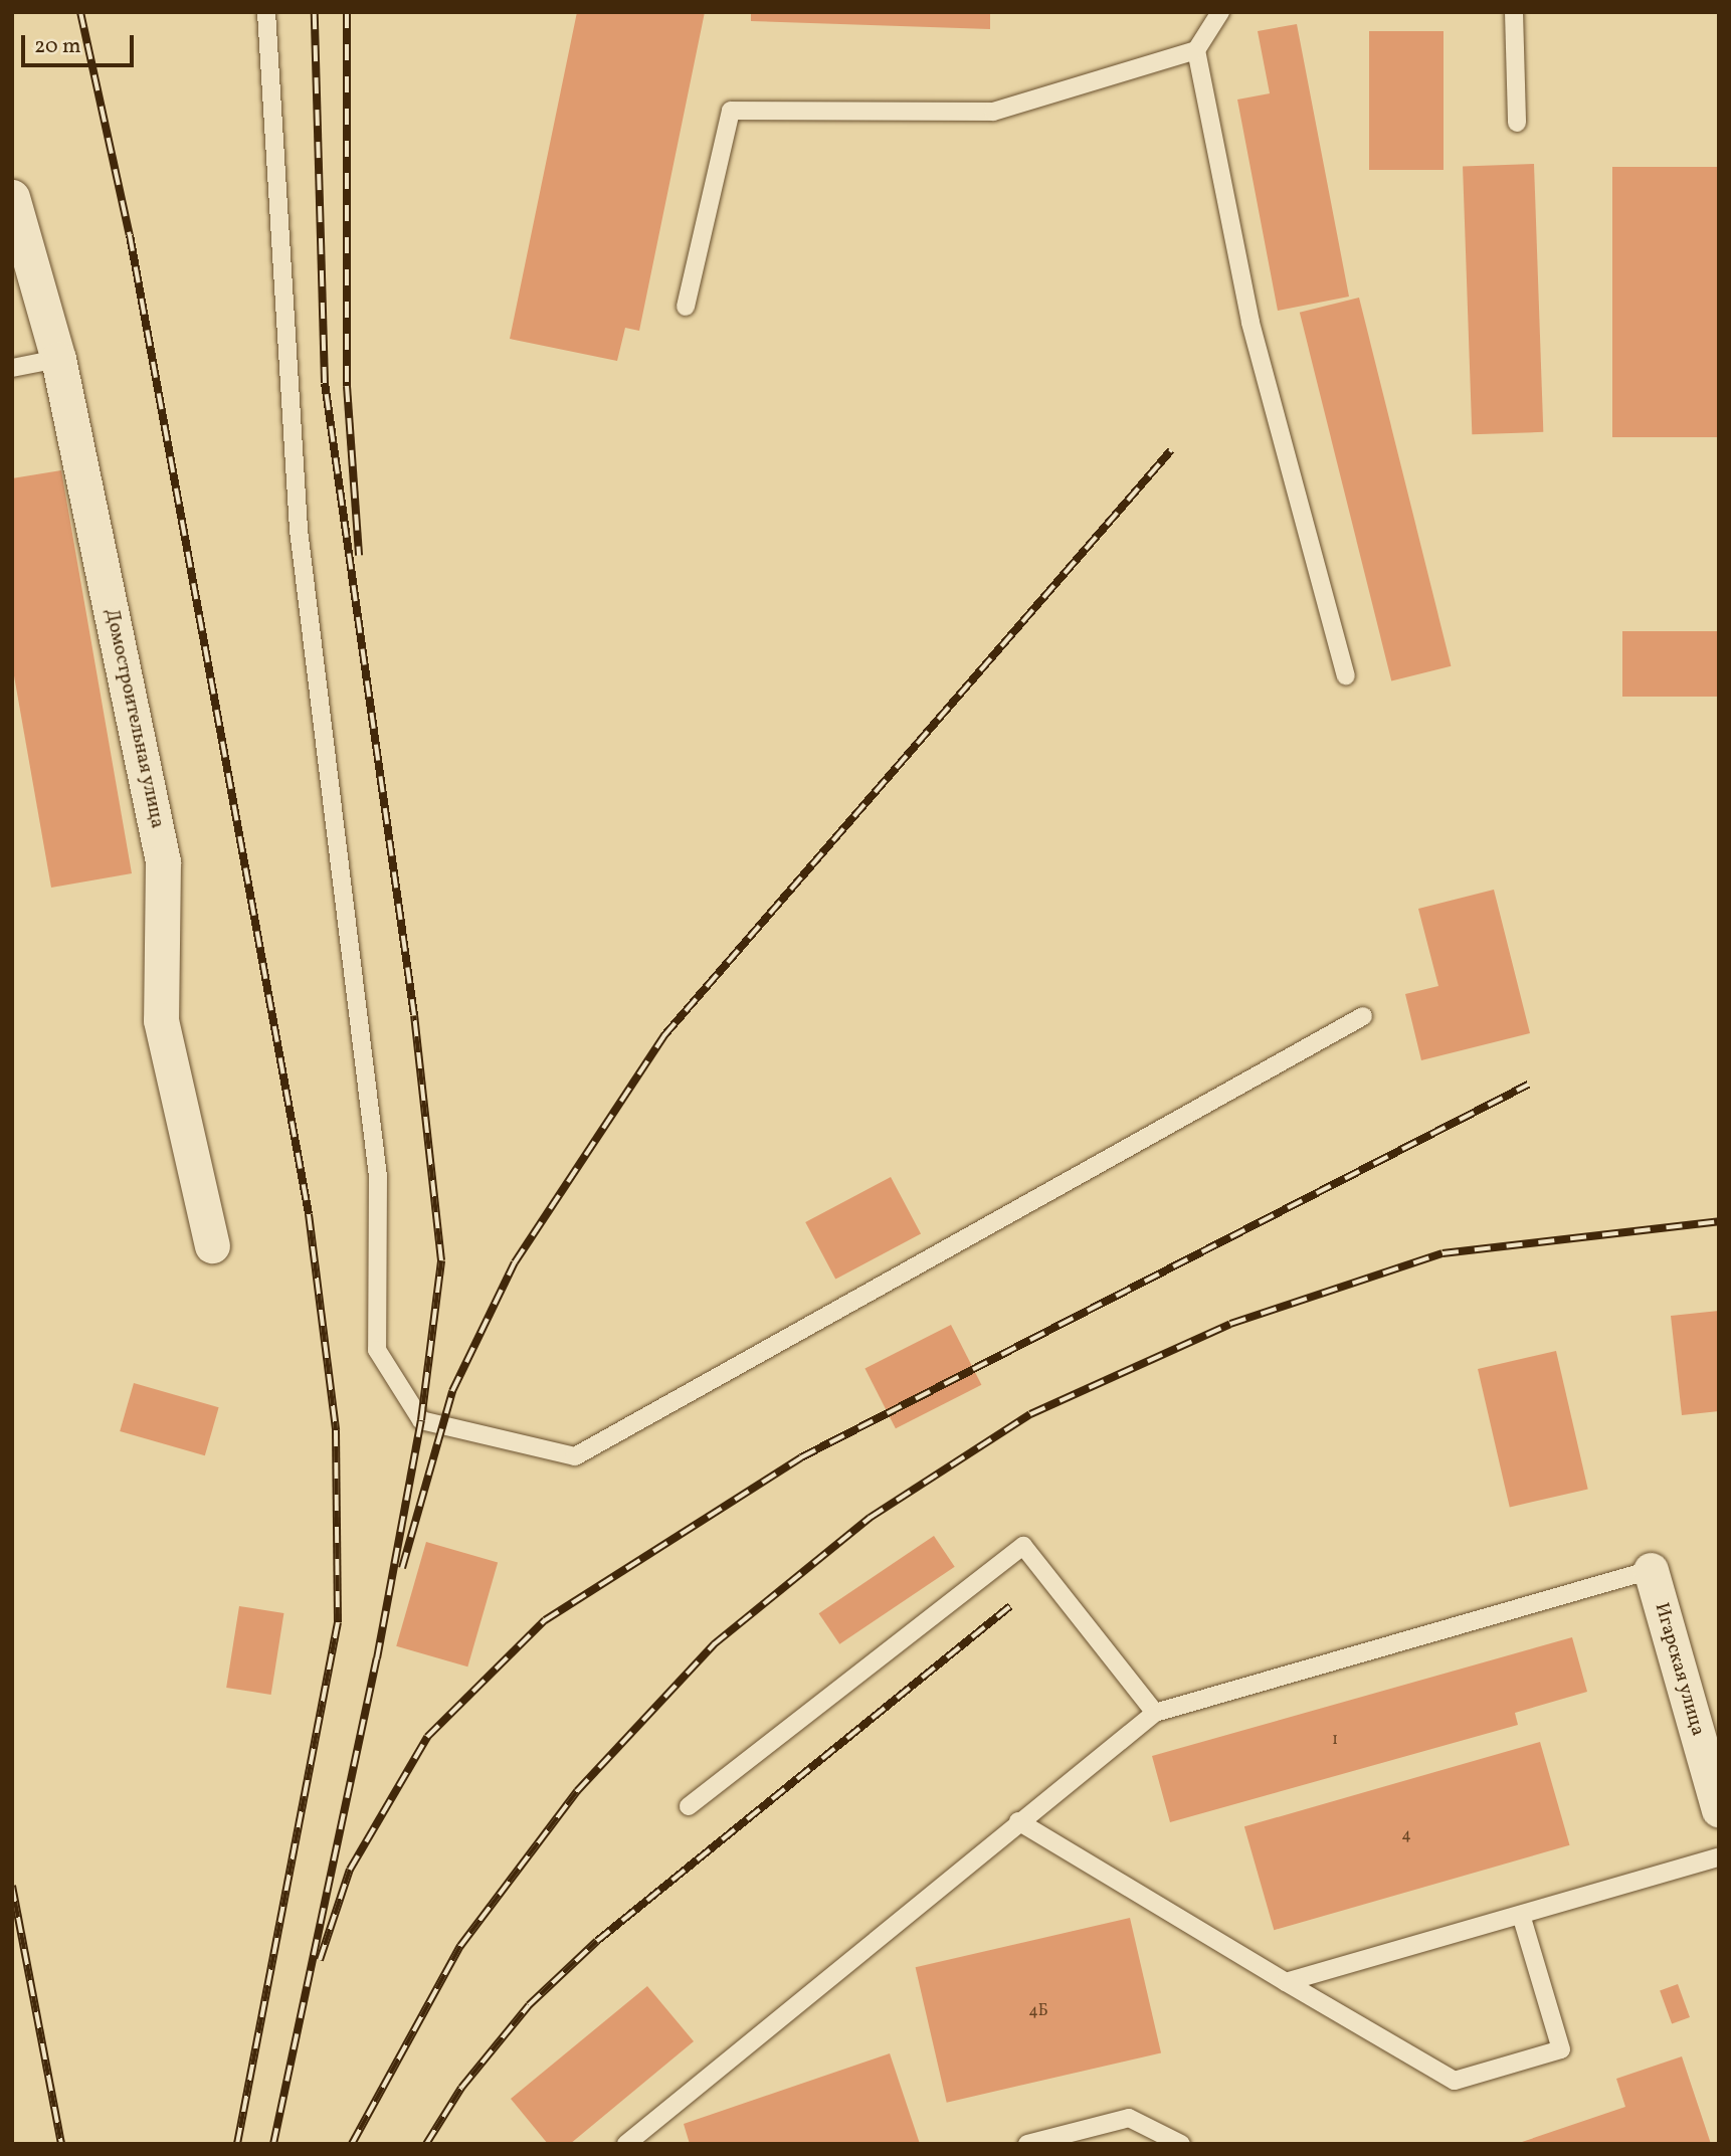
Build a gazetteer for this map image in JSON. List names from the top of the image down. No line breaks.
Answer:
{"streets":{"street":["Домостроительная улица","Игарская улица"]},"house_numbers":["1","4","4Б"],"scale_bar":"20 m"}
